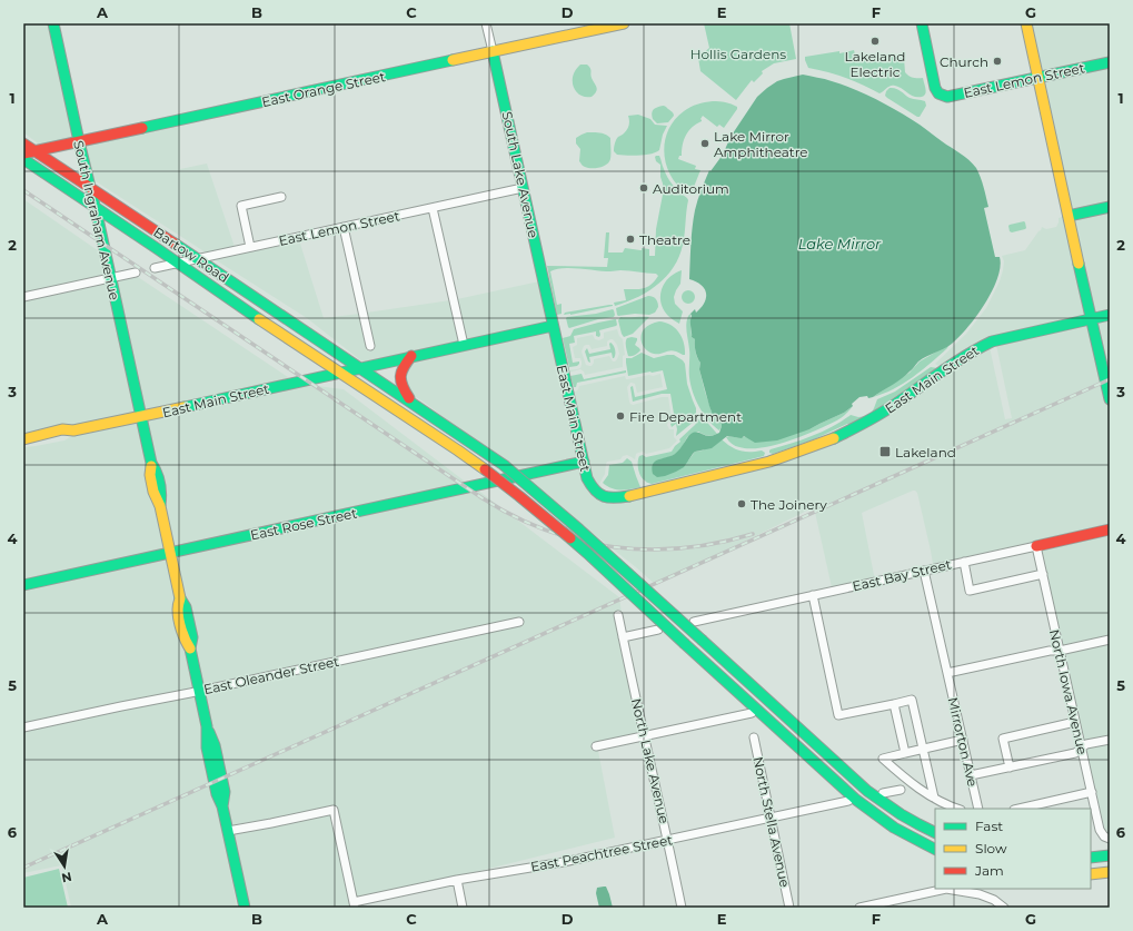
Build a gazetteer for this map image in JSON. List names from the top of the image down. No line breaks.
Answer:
{"streets":{"street":["East Lemon Street","East Orange Street","South Lake Avenue","South Ingraham Avenue","Bartow Road","East Main Street","East Rose Street","East Bay Street","East Oleander Street","North Iowa Avenue","Mirrorton Ave","North Lake Avenue","North Stella Avenue","East Peachtree Street"]},"crossings":[["East Lemon Street","South Lake Avenue"],["East Lemon Street","Bartow Road"],["East Orange Street","South Lake Avenue"],["East Orange Street","South Ingraham Avenue"],["East Orange Street","Bartow Road"],["South Lake Avenue","East Main Street"],["South Ingraham Avenue","Bartow Road"],["South Ingraham Avenue","East Main Street"],["South Ingraham Avenue","East Rose Street"],["South Ingraham Avenue","East Oleander Street"],["Bartow Road","East Main Street"],["East Main Street","East Rose Street"],["East Bay Street","North Iowa Avenue"],["East Bay Street","Mirrorton Ave"],["North Lake Avenue","East Peachtree Street"],["North Stella Avenue","East Peachtree Street"]],"water":["Lake Mirror"],"parks":["Hollis Gardens"],"places":{"other":["Lakeland Electric","Church","Lake Mirror Amphitheatre","Auditorium","Theatre","Fire Department","The Joinery"],"transit":["Lakeland"]},"legend":["Fast","Slow","Jam"],"north":"bottom","grid":{"columns":["A","B","C","D","E","F","G"],"rows":["1","2","3","4","5","6"]}}
